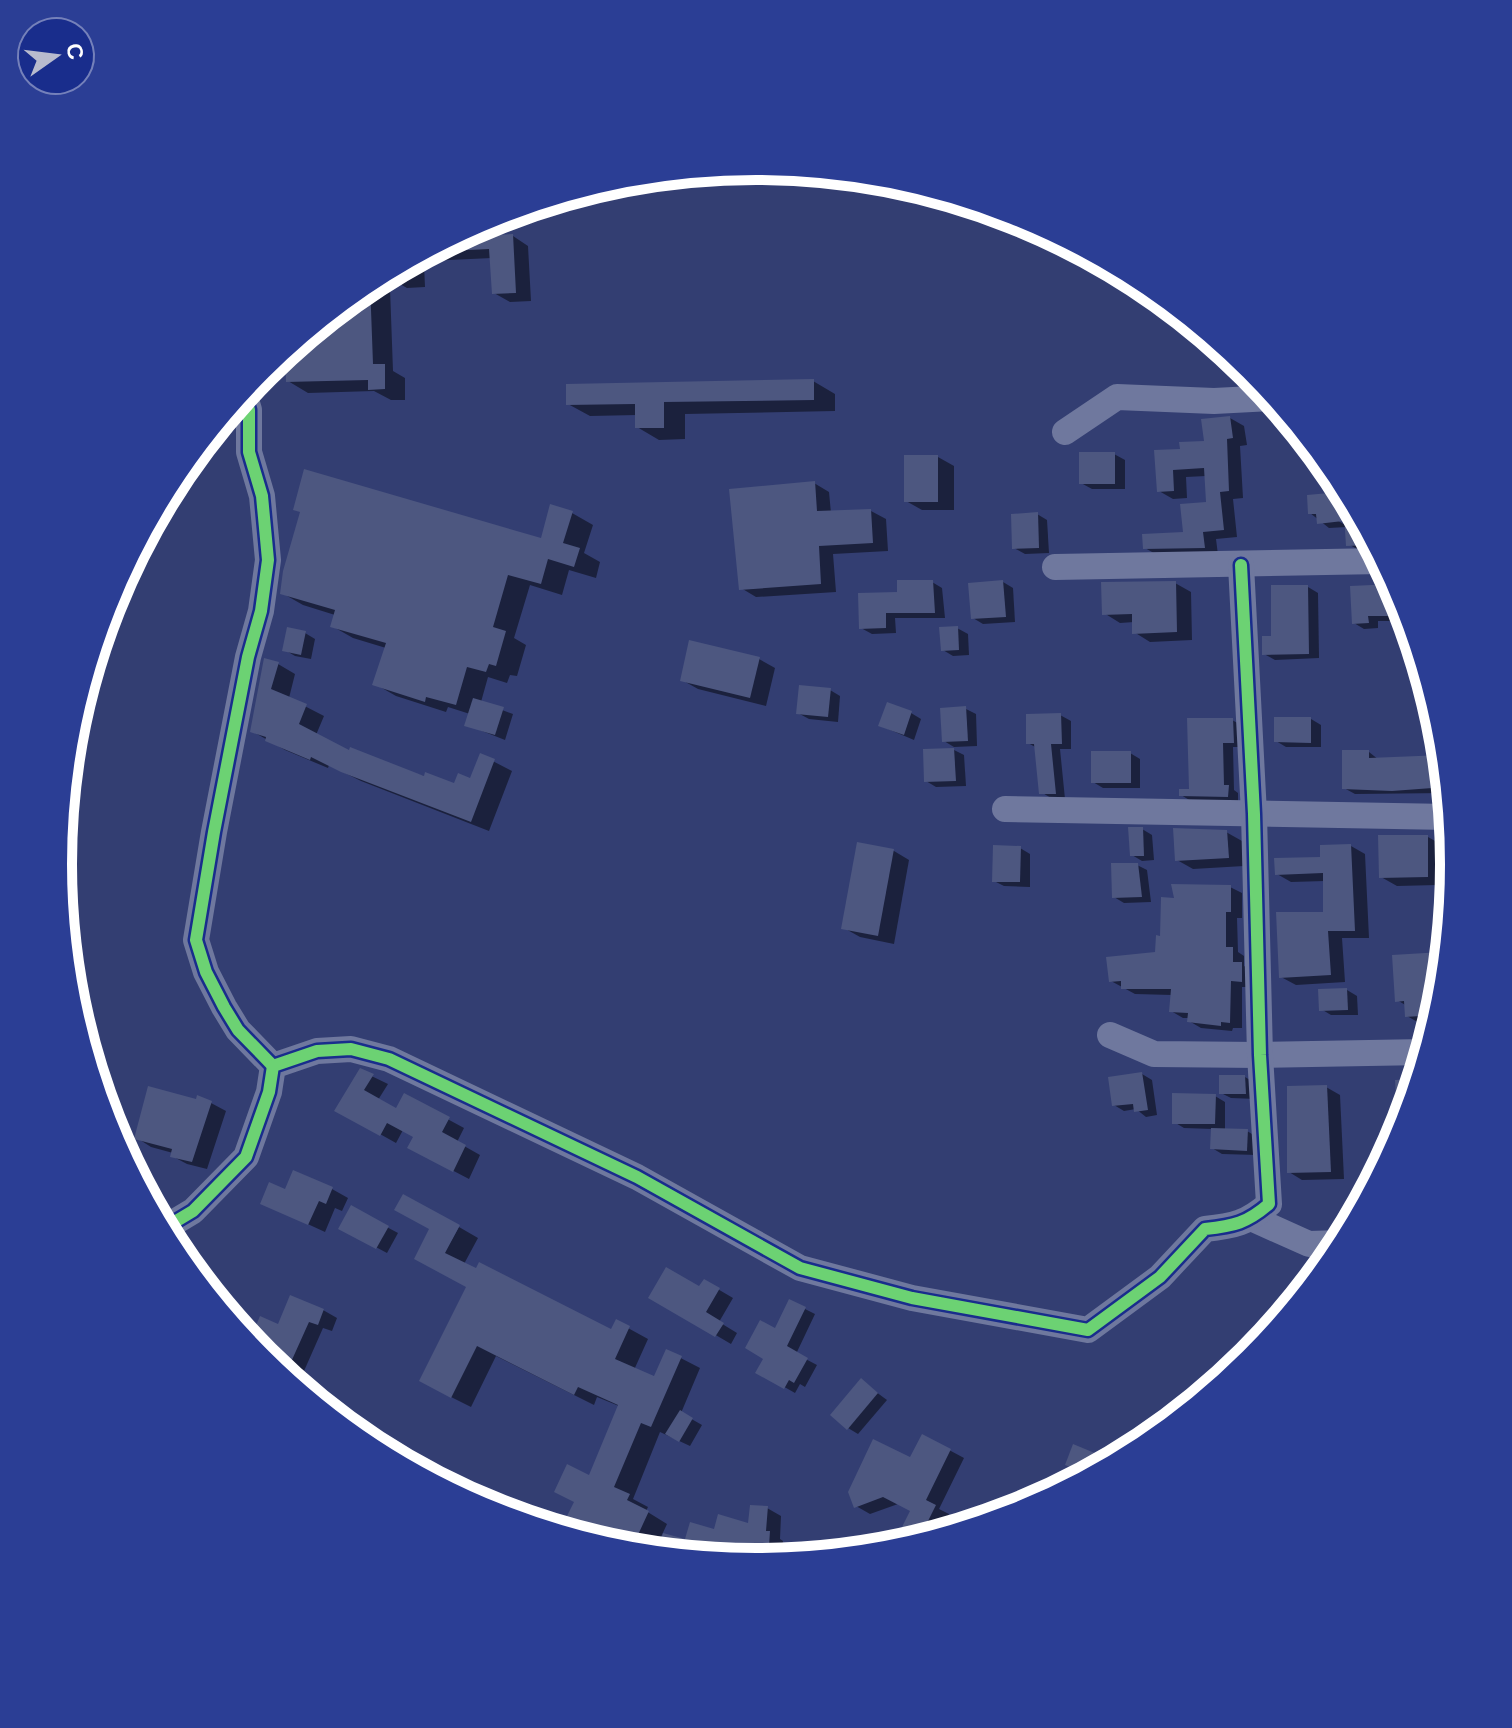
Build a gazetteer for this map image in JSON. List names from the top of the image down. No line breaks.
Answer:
{"north":"right"}
